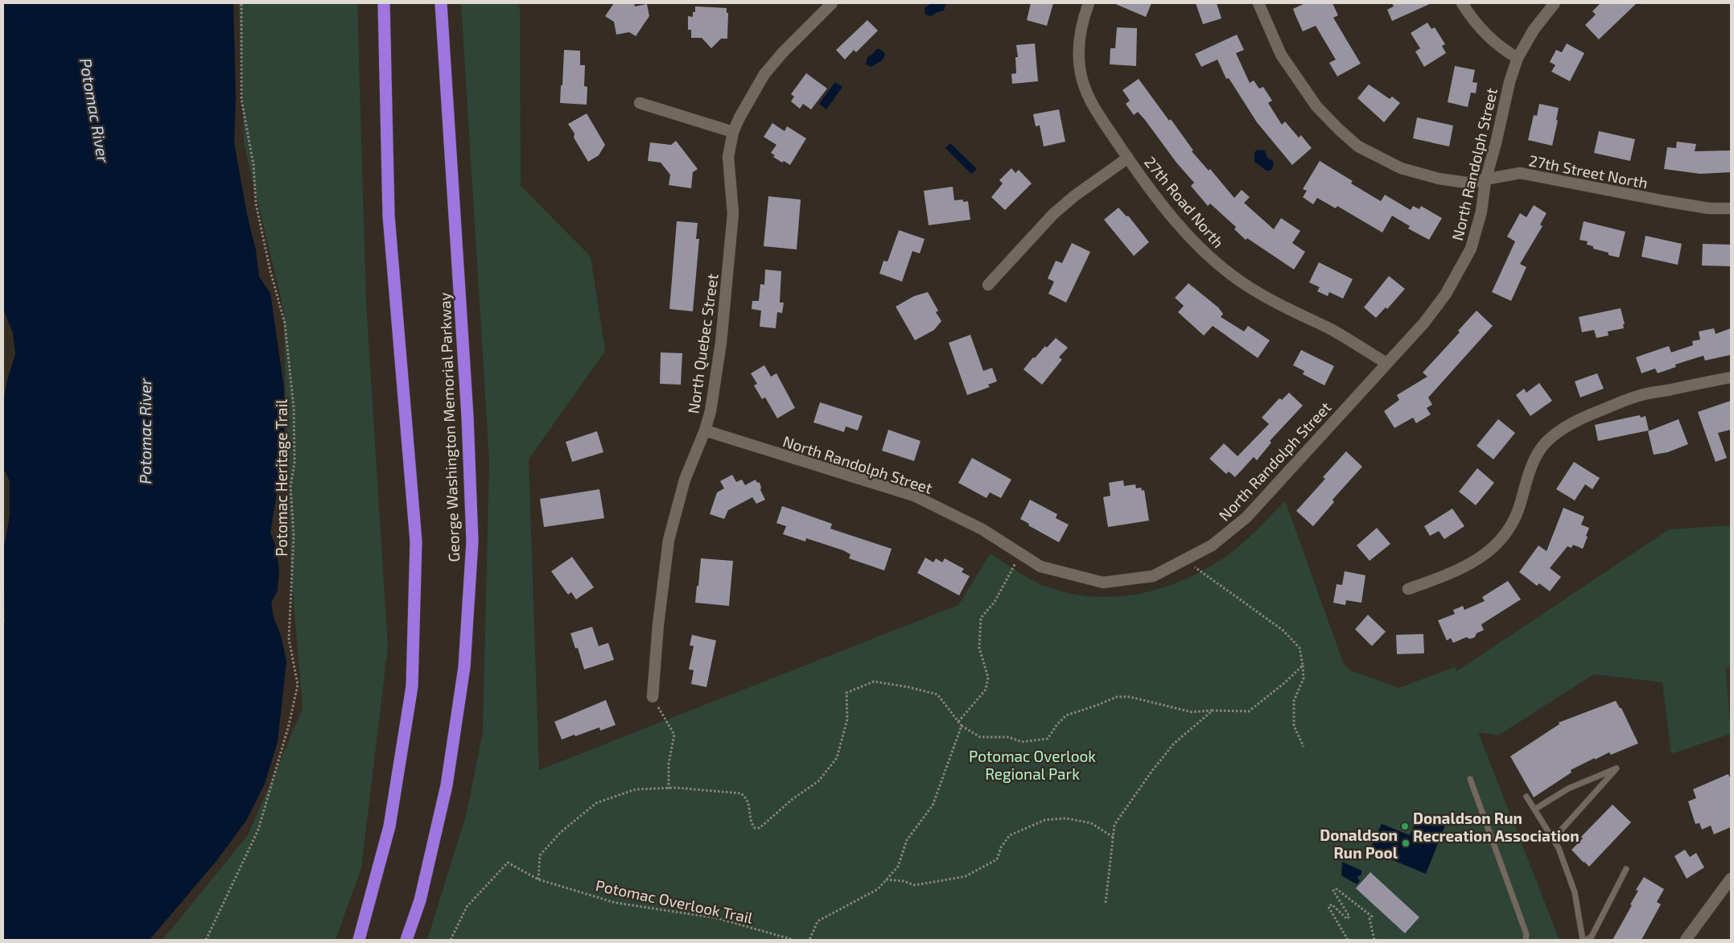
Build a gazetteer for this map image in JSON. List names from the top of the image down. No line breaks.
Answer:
{"streets":{"highway":["George Washington Memorial Parkway"],"street":["North Randolph Street","27th Street North","27th Road North","North Quebec Street"],"path":["Potomac Heritage Trail","Potomac Overlook Trail"]},"crossings":[["North Randolph Street","27th Street North"],["North Randolph Street","27th Road North"],["North Randolph Street","North Quebec Street"]],"water":["Potomac River"],"parks":["Potomac Overlook Regional Park"],"places":["Donaldson Run Recreation Association","Donaldson Run Pool"]}
